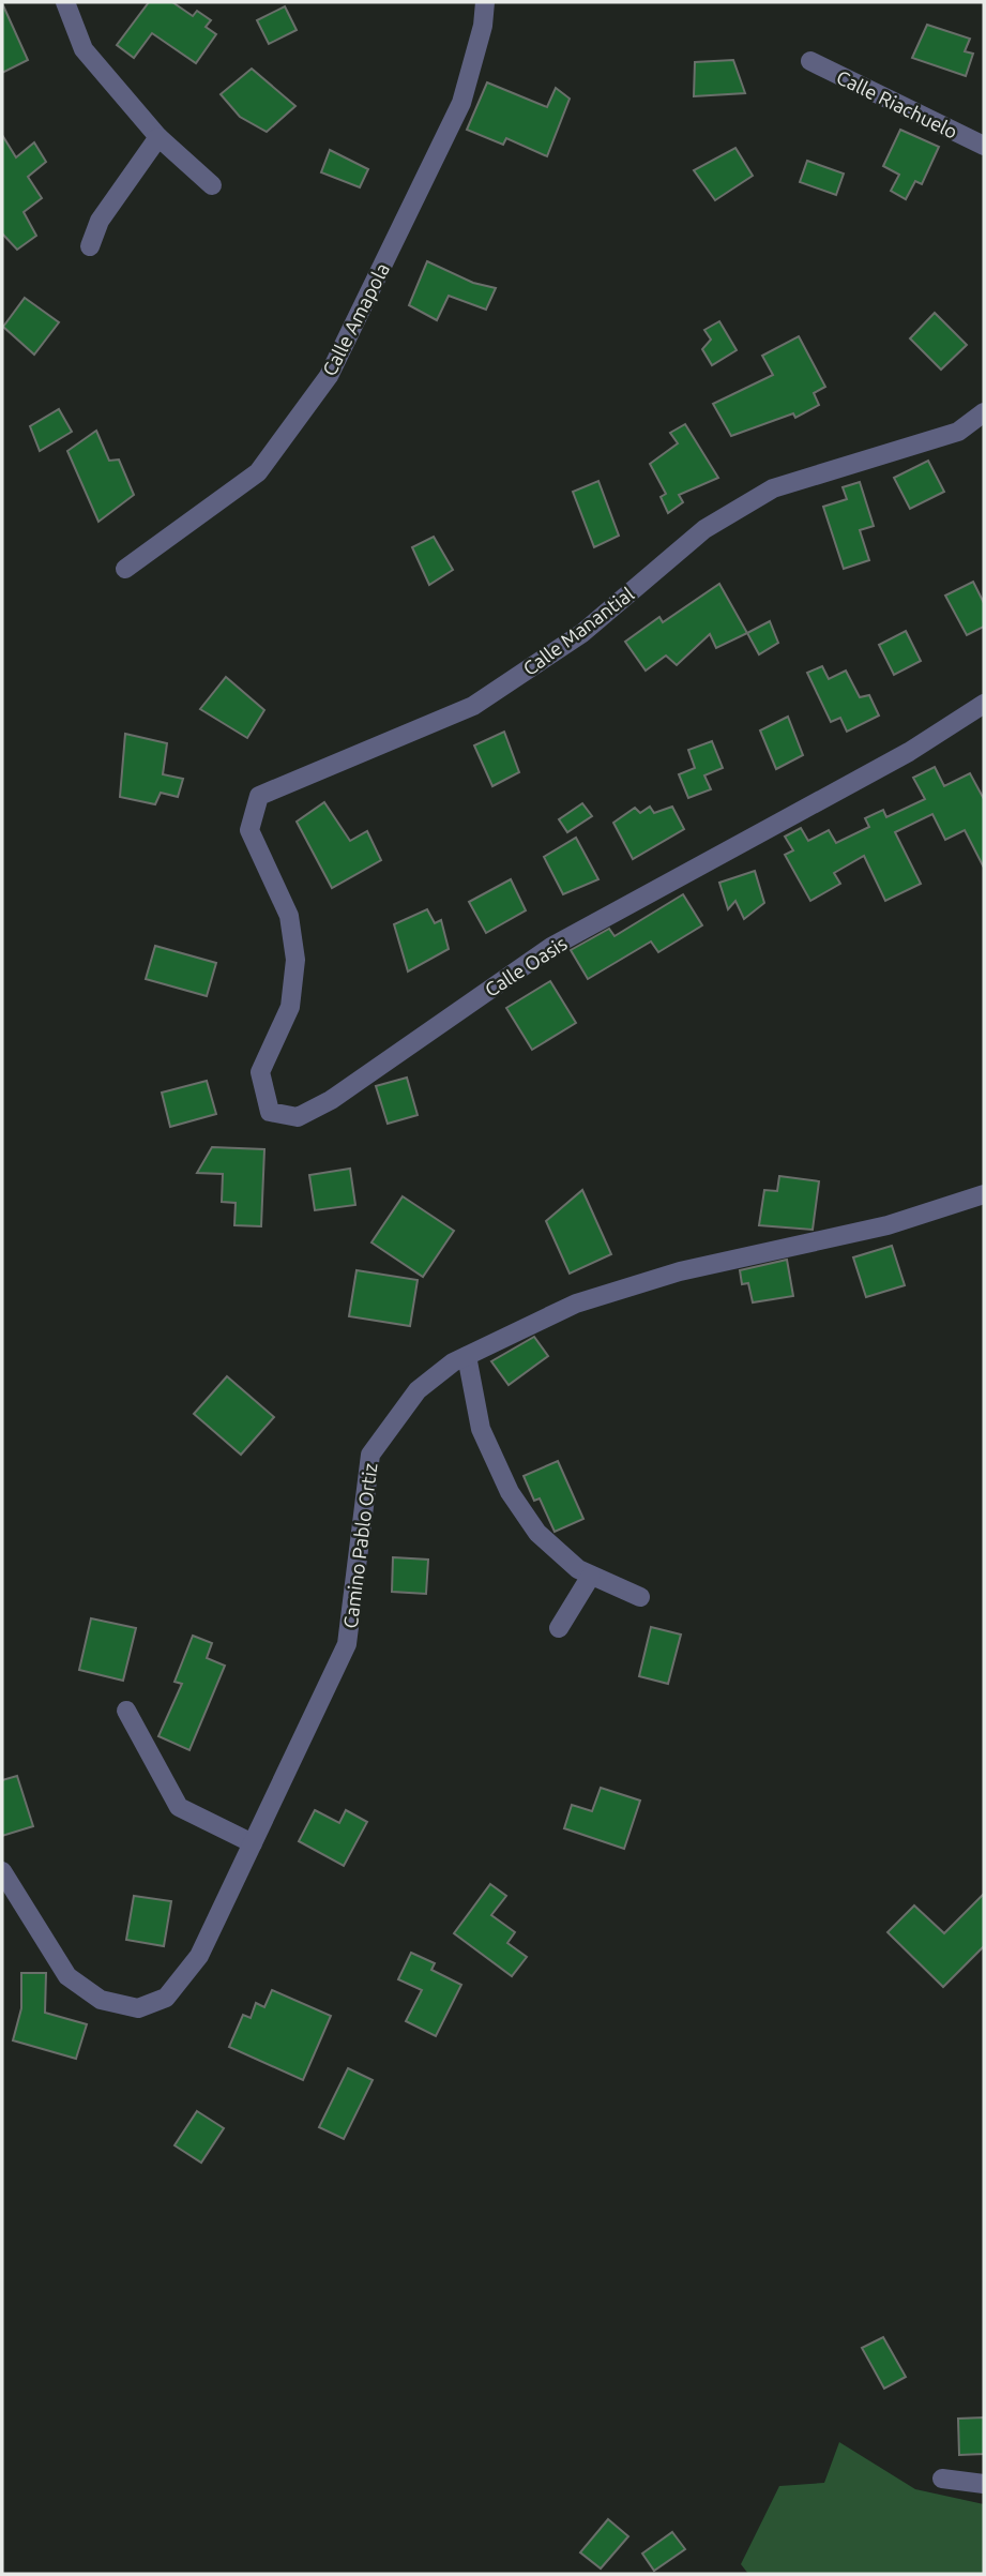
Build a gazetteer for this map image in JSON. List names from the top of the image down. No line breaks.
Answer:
{"streets":{"street":["Calle Riachuelo","Calle Amapola","Calle Manantial","Calle Oasis","Camino Pablo Ortiz"]},"crossings":[["Calle Manantial","Calle Oasis"]]}
